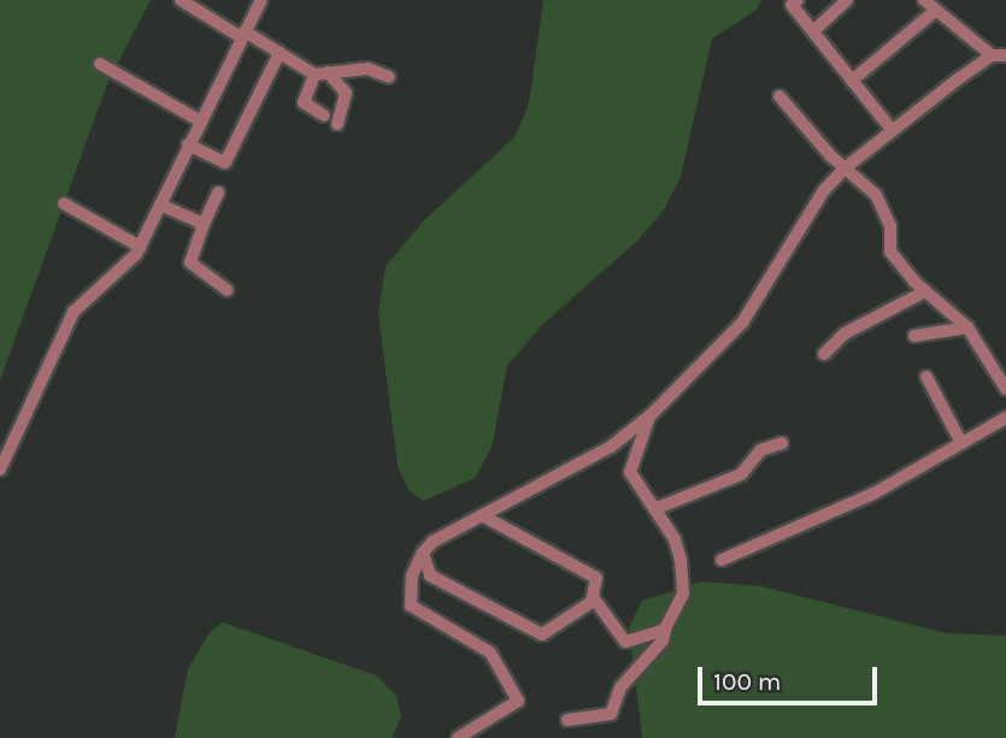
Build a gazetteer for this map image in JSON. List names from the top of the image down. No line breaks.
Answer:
{"scale_bar":"100 m"}
